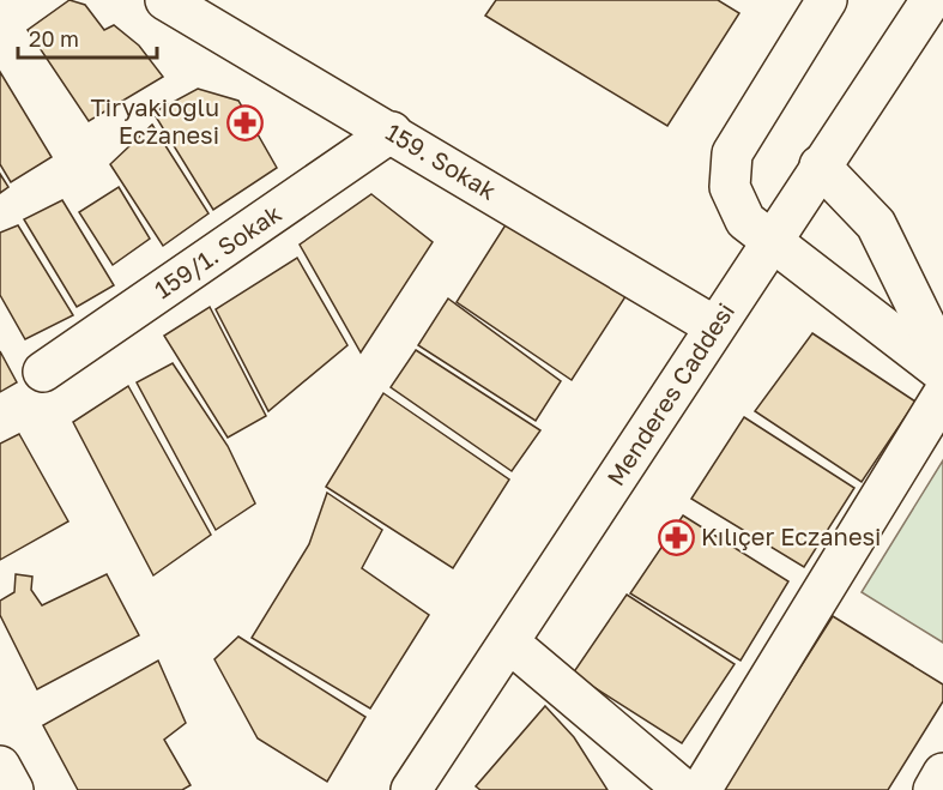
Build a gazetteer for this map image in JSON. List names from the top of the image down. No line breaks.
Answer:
{"streets":{"street":["159. Sokak","159/1. Sokak","Menderes Caddesi"]},"crossings":[["159. Sokak","159/1. Sokak"],["159. Sokak","Menderes Caddesi"]],"places":{"pharmacy":["Tiryakioğlu Eczanesi","Kılıçer Eczanesi"]},"scale_bar":"20 m"}
